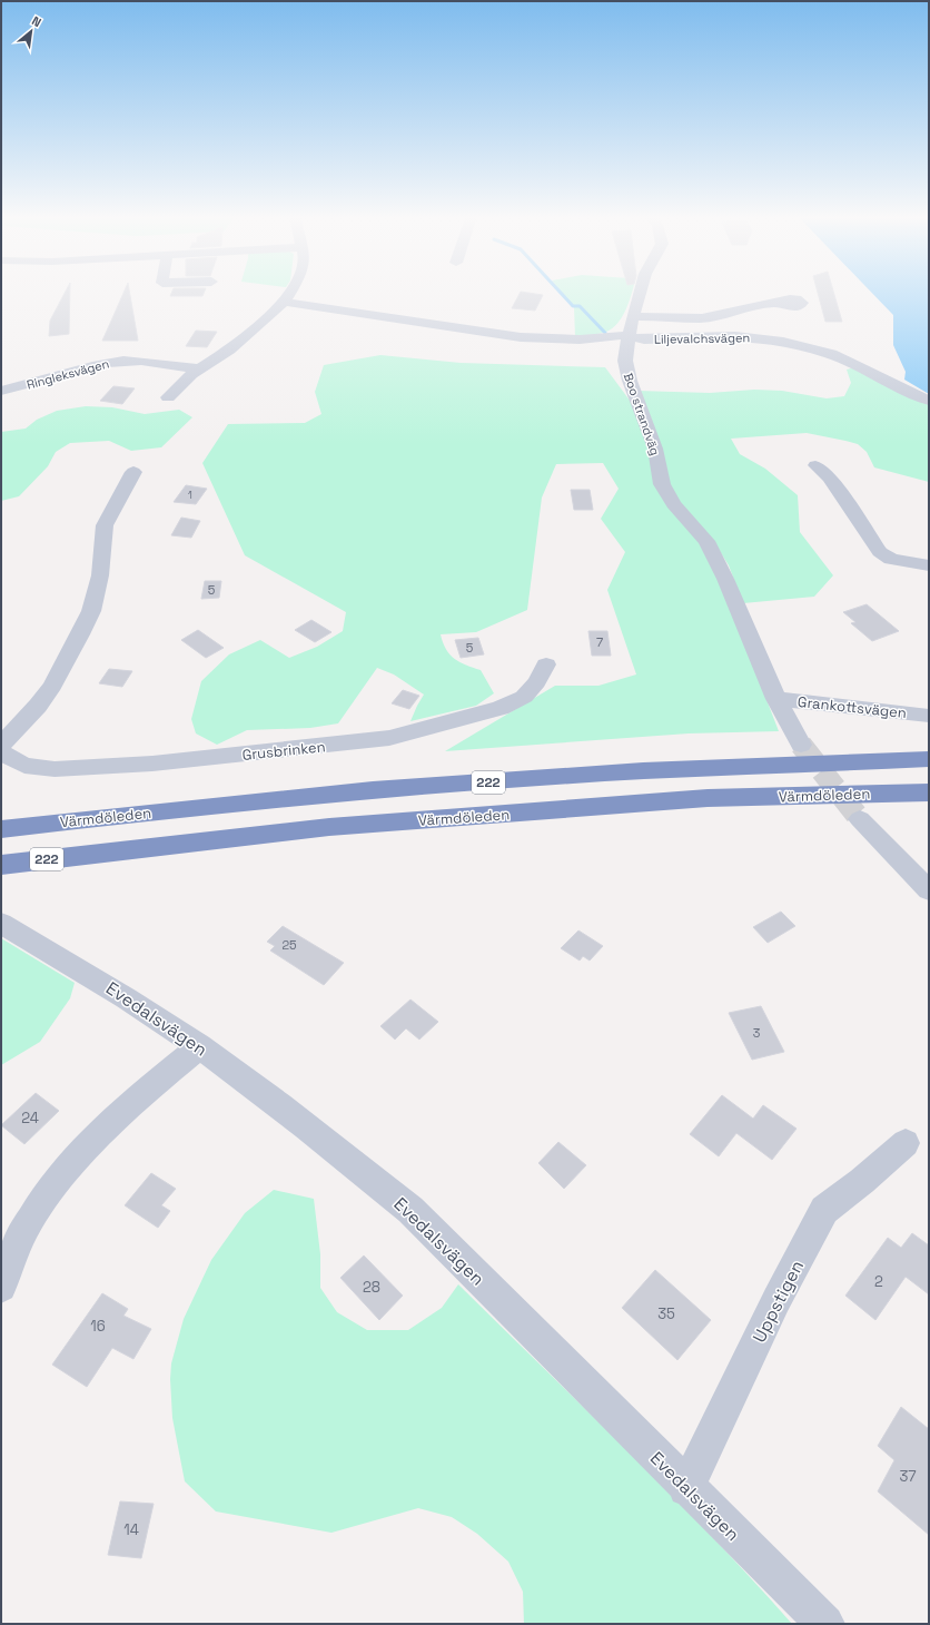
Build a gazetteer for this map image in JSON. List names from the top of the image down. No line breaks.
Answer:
{"streets":{"highway":["222","Värmdöleden"],"street":["Liljevalchsvägen","Ringleksvägen","Boo strandväg","Grankottsvägen","Grusbrinken","Evedalsvägen","Uppstigen"]},"crossings":[["Liljevalchsvägen","Boo strandväg"],["Boo strandväg","Grankottsvägen"],["Evedalsvägen","Uppstigen"]],"house_numbers":["1","5","7","5","25","3","24","2","28","35","16","37","14"],"north":"top right"}
